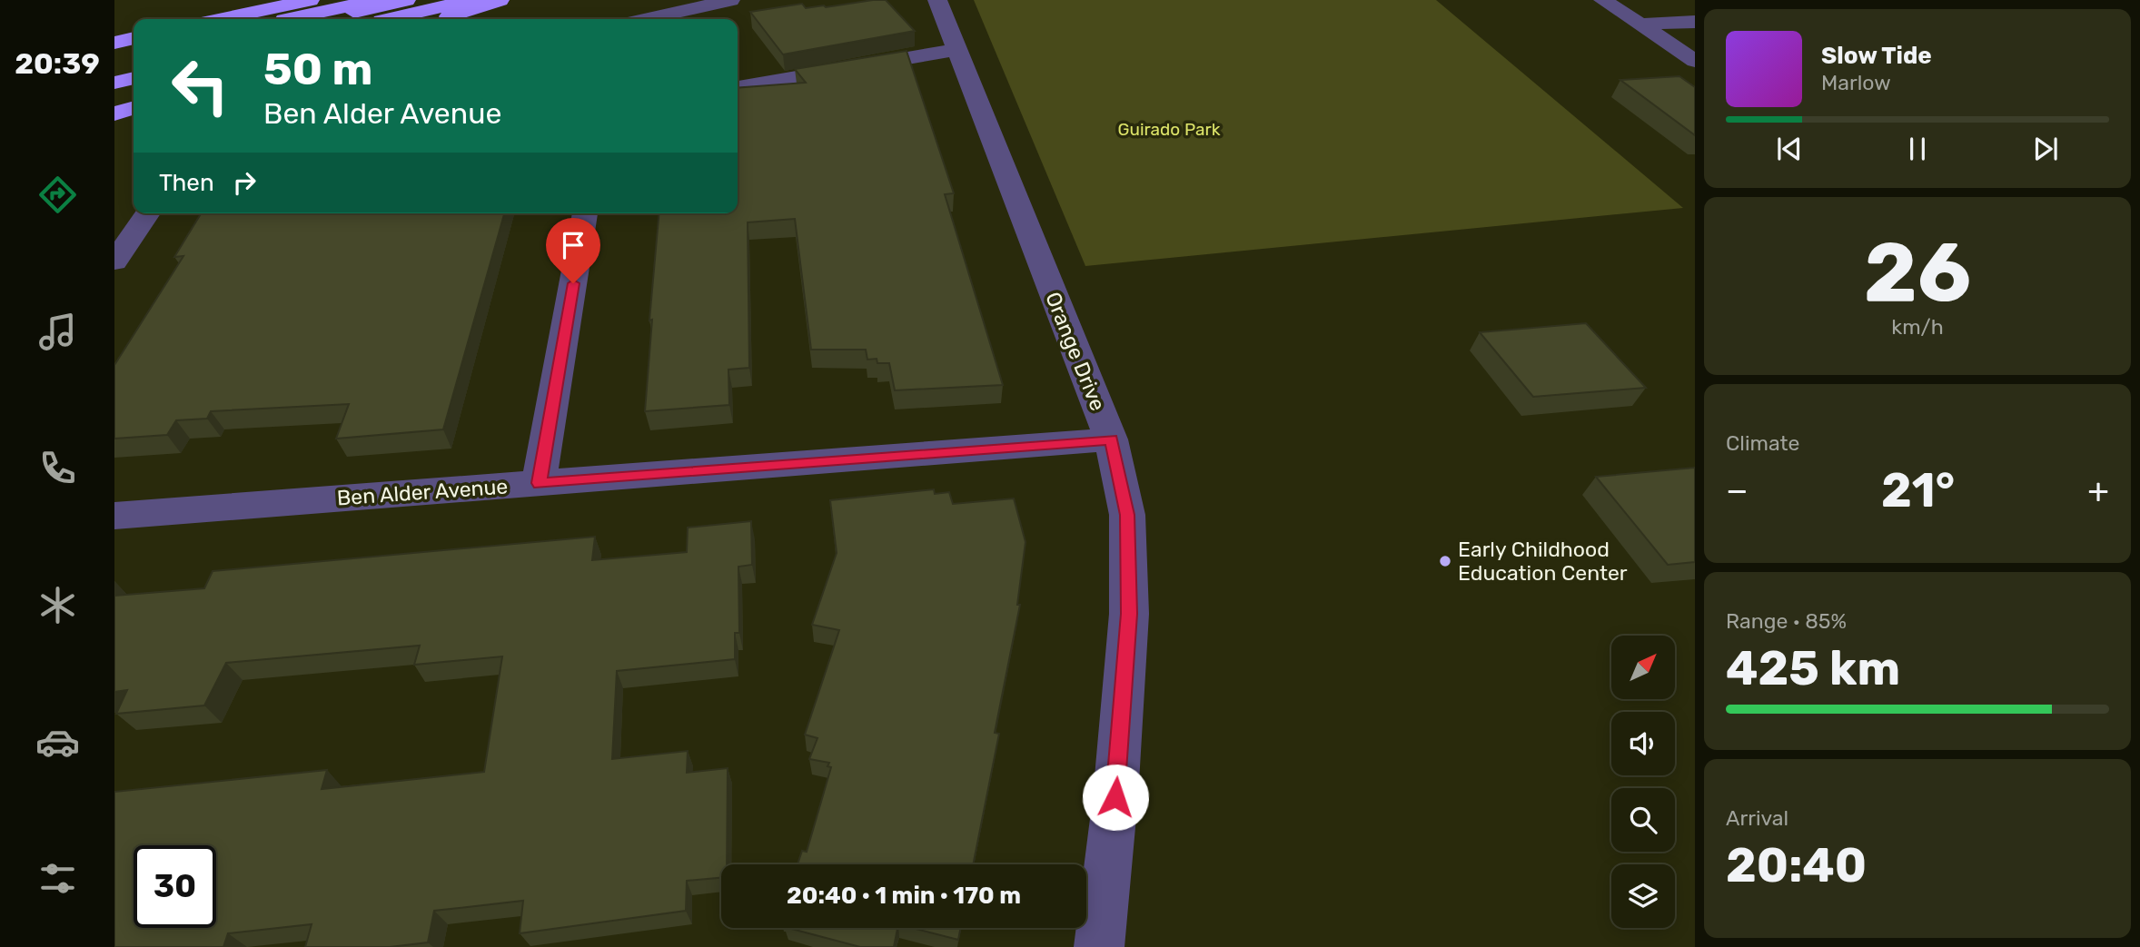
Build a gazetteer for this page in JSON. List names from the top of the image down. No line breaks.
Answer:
{"streets":{"street":["Orange Drive","Ben Alder Avenue"]},"crossings":[["Orange Drive","Ben Alder Avenue"]],"parks":["Guirado Park"],"places":["Early Childhood Education Center"],"north":"top right","page":{"tabs":"20:39","turn":["50 m","Ben Alder Avenue"],"song":["Slow Tide","Marlow"],"then":"Then","tile":[["26","km/h"],"Climate",["Range · 85%","425 km"],["Arrival","20:40"]],"heat":["−","21°","+"],"limit":"30","trip":"20:40 · 1 min · 170 m"}}
